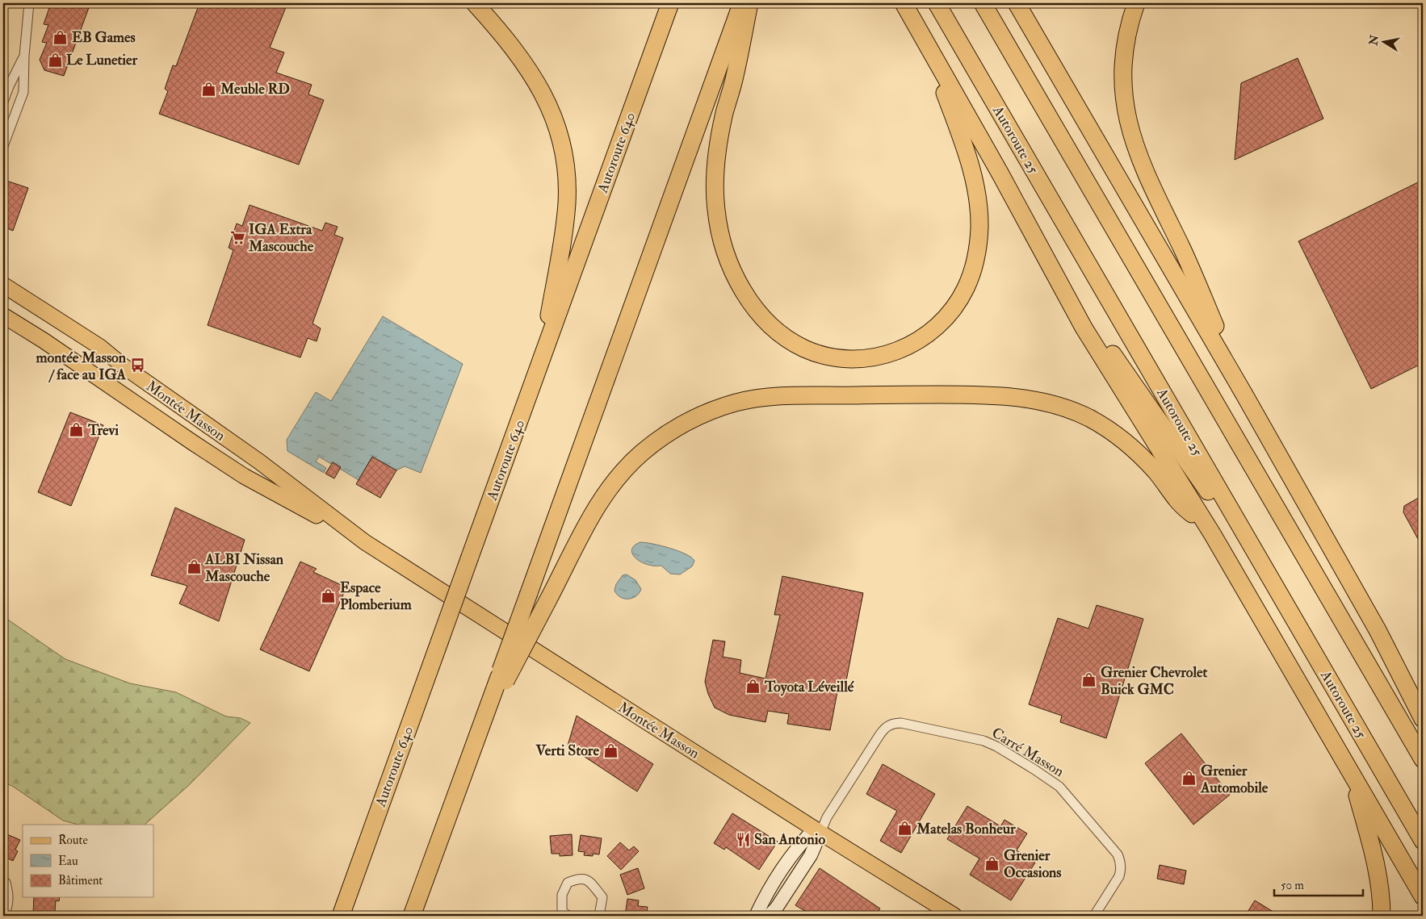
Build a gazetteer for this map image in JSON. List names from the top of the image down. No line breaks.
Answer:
{"streets":{"highway":["Autoroute 25","Autoroute 640"],"main road":["Montée Masson"],"street":["Carré Masson"]},"crossings":[["Montée Masson","Carré Masson"]],"places":{"shop":["EB Games","Le Lunetier","Meuble RD","Trevi","ALBI Nissan Mascouche","Espace Plomberium","Grenier Chevrolet Buick GMC","Toyota Léveillé","Verti Store","Grenier Automobile","Matelas Bonheur","Grenier Occasions"],"supermarket":["IGA Extra Mascouche"],"bus stop":["montée Masson / face au IGA"],"restaurant":["San Antonio"]},"legend":["Route","Eau","Bâtiment"],"scale_bar":"50 m","north":"left"}
